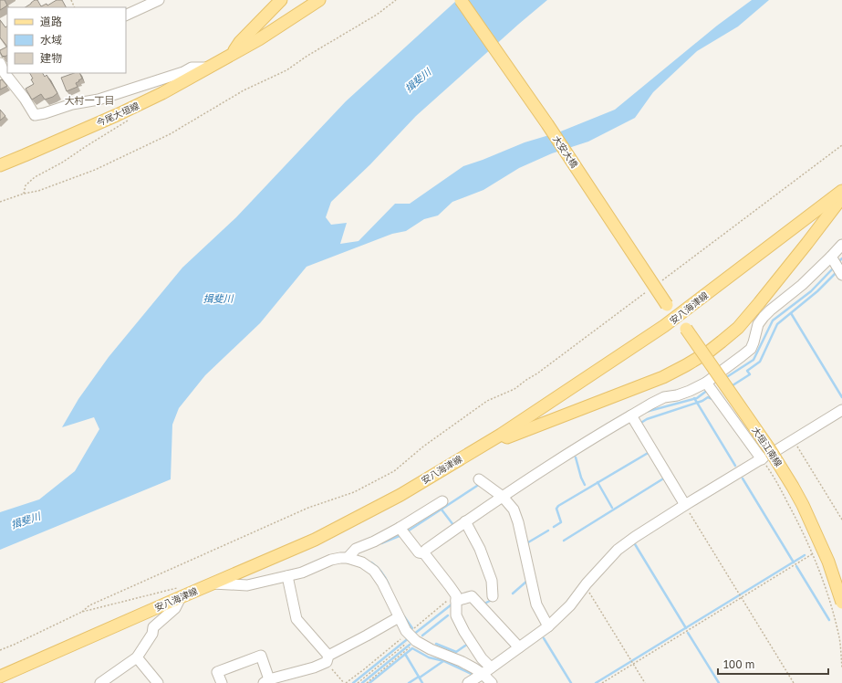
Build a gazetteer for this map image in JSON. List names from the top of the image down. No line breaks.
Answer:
{"streets":{"main road":["今尾大垣線","大安大橋","安八海津線","大垣江南線"]},"crossings":[["大安大橋","大垣江南線"],["安八海津線","大垣江南線"]],"districts":["大村一丁目"],"water":["揖斐川"],"legend":["道路","水域","建物"],"scale_bar":"100 m"}
